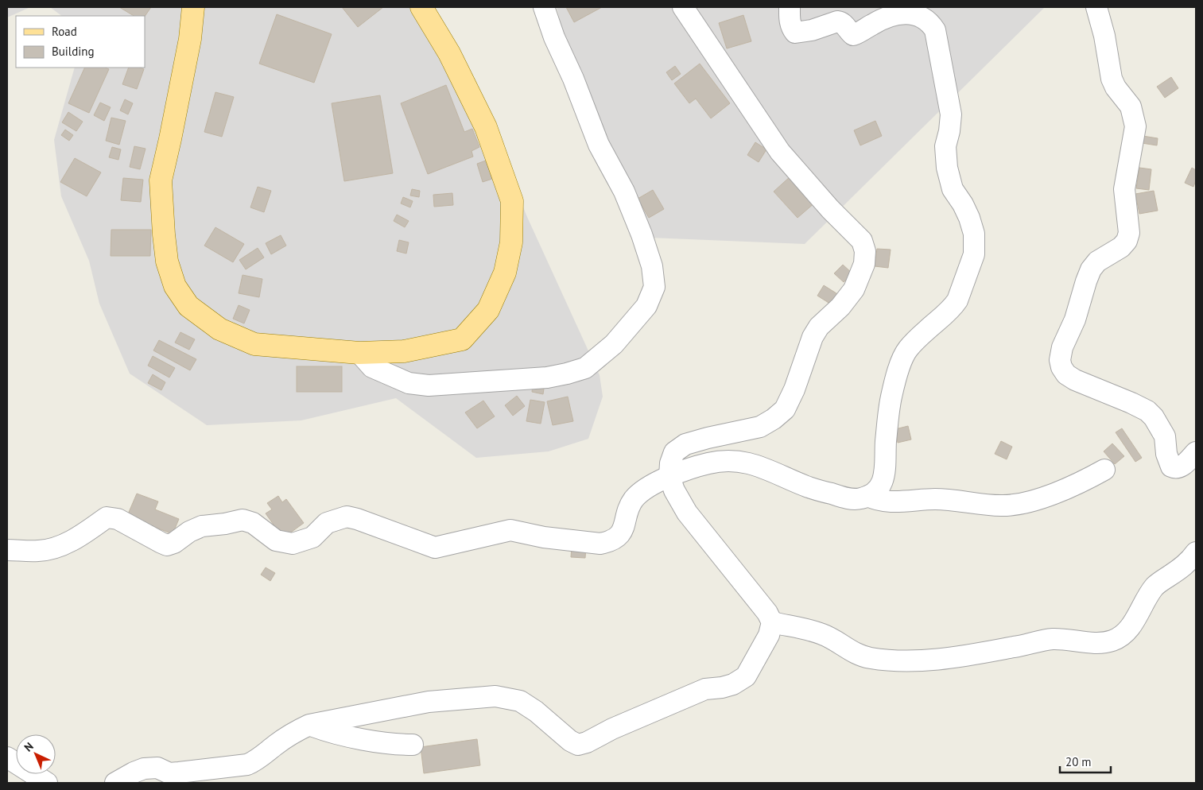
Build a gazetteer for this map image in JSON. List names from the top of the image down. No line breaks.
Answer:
{"legend":["Road","Building"],"scale_bar":"20 m","north":"top left"}
